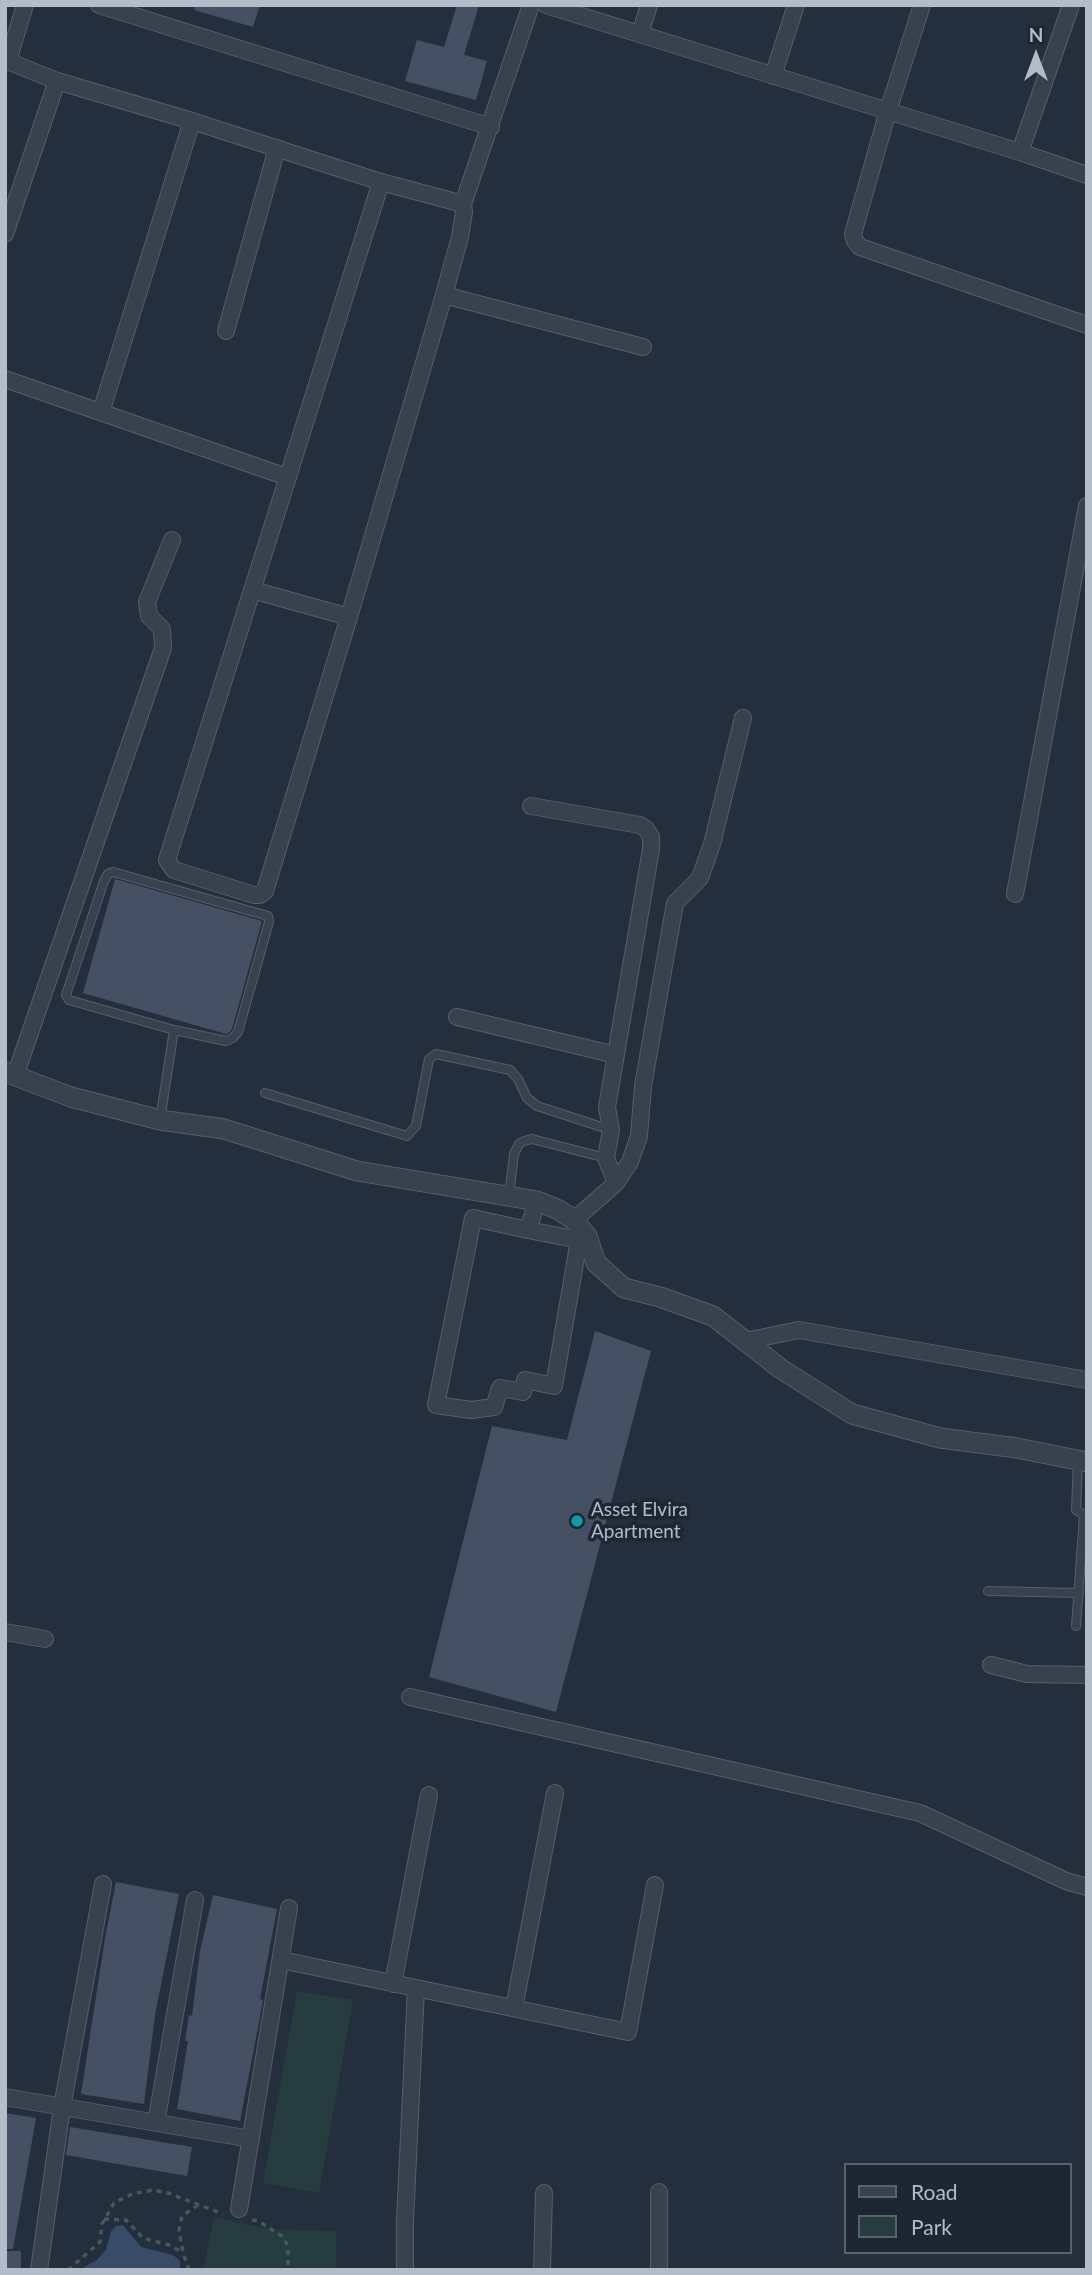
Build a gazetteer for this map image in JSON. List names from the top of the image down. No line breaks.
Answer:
{"places":["Asset Elvira Apartment"],"legend":["Road","Park"],"north":"top"}
